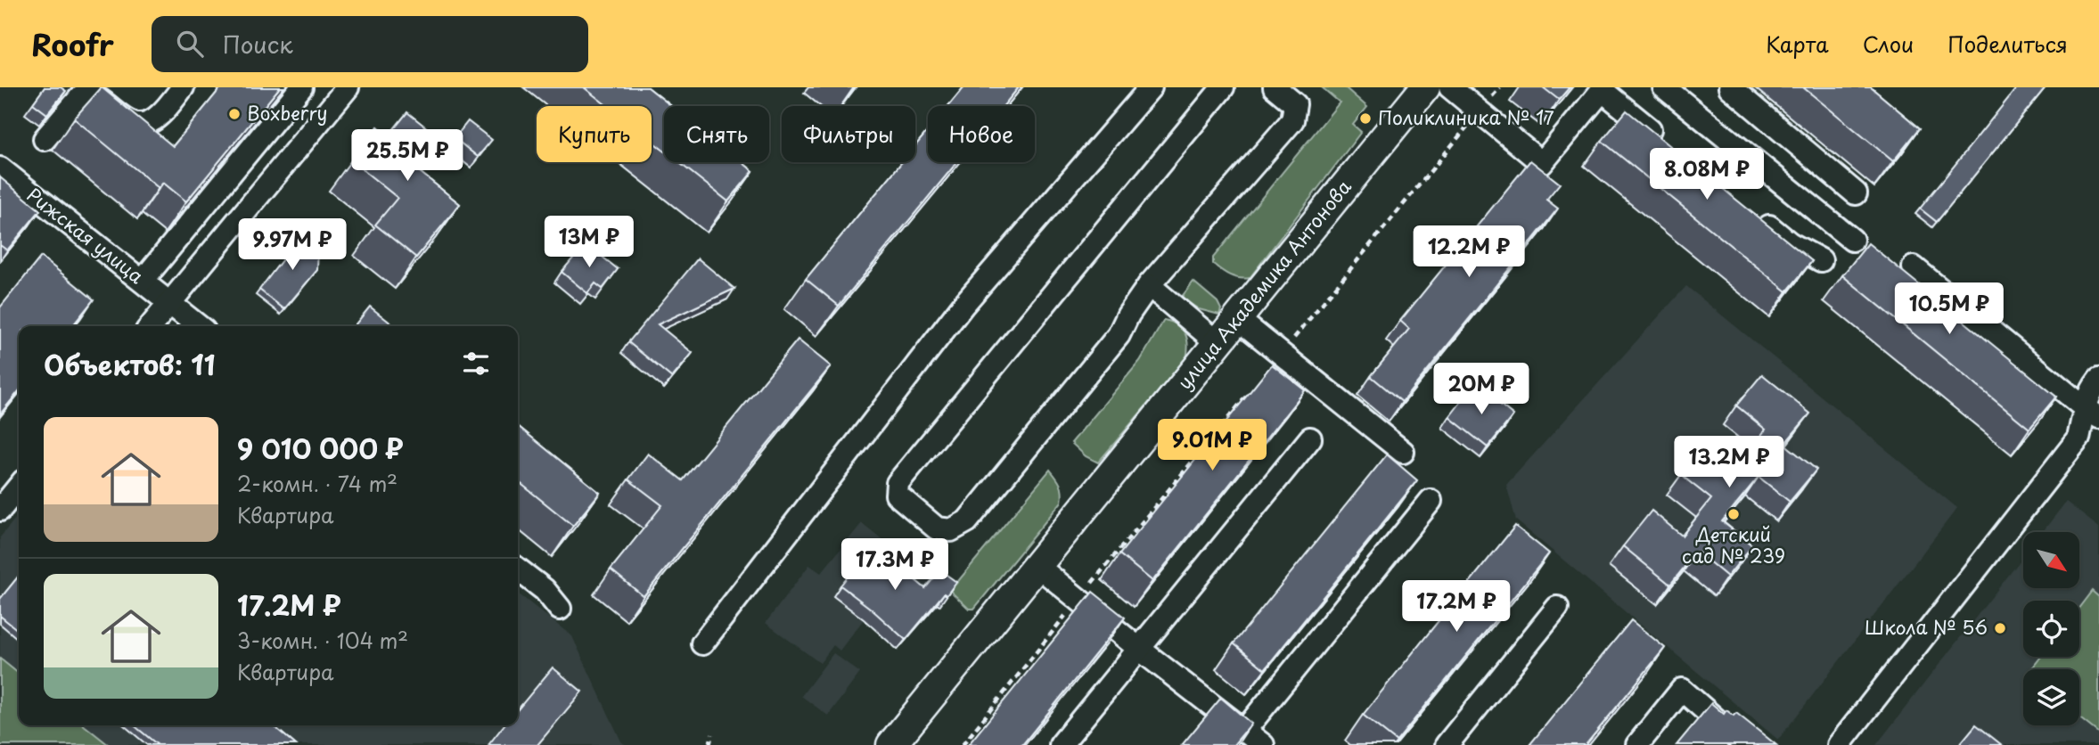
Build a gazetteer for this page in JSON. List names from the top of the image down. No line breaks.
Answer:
{"streets":{"main road":["улица Академика Антонова"],"street":["Рижская улица"]},"places":["Boxberry","Поликлиника № 17","Детский сад № 239","Школа № 56"],"north":"bottom right","page":{"header":"Roofr","search":"Поиск","nav":["Карта","Слои","Поделиться"],"chip":["Купить","Снять","Фильтры","Новое"],"price":["25.5M ₽","8.08M ₽","13M ₽","9.97M ₽","12.2M ₽","10.5M ₽","20M ₽","9.01M ₽","13.2M ₽","17.3M ₽","17.2M ₽"],"heading":"Объектов: 11","list":[{"name":"9 010 000 ₽","note":"2-комн. · 74 m² · Квартира"},{"name":"17.2M ₽","note":"3-комн. · 104 m² · Квартира"}]}}
